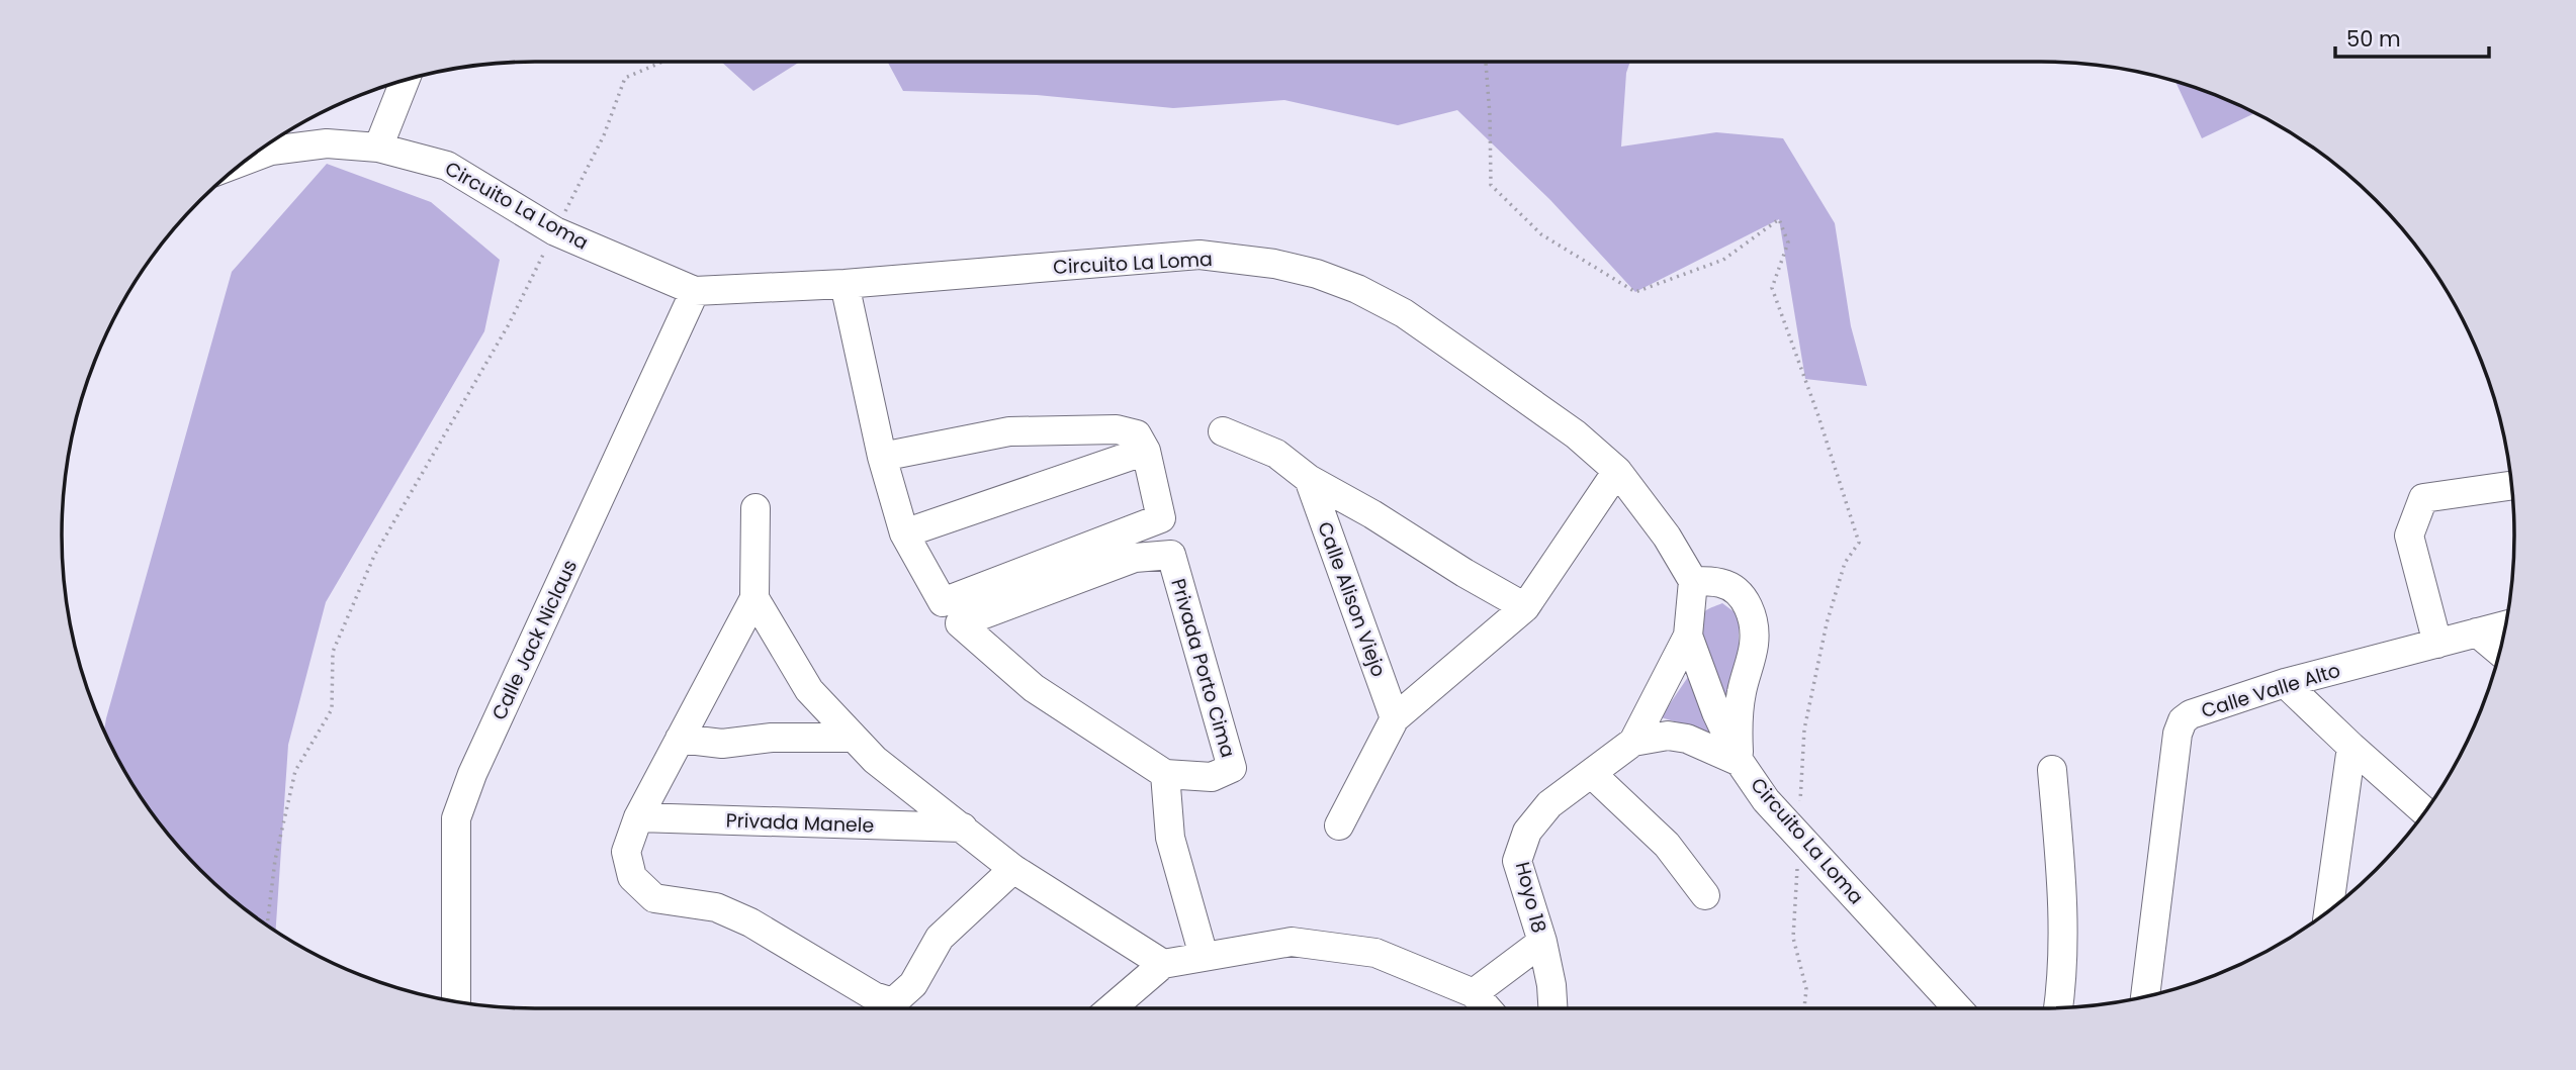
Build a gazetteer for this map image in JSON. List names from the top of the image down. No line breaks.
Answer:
{"streets":{"street":["Circuito La Loma","Calle Alison Viejo","Calle Jack Niclaus","Privada Porto Cima","Calle Valle Alto","Privada Manele","Hoyo 18"]},"crossings":[["Circuito La Loma","Calle Jack Niclaus"],["Circuito La Loma","Hoyo 18"]],"scale_bar":"50 m"}
